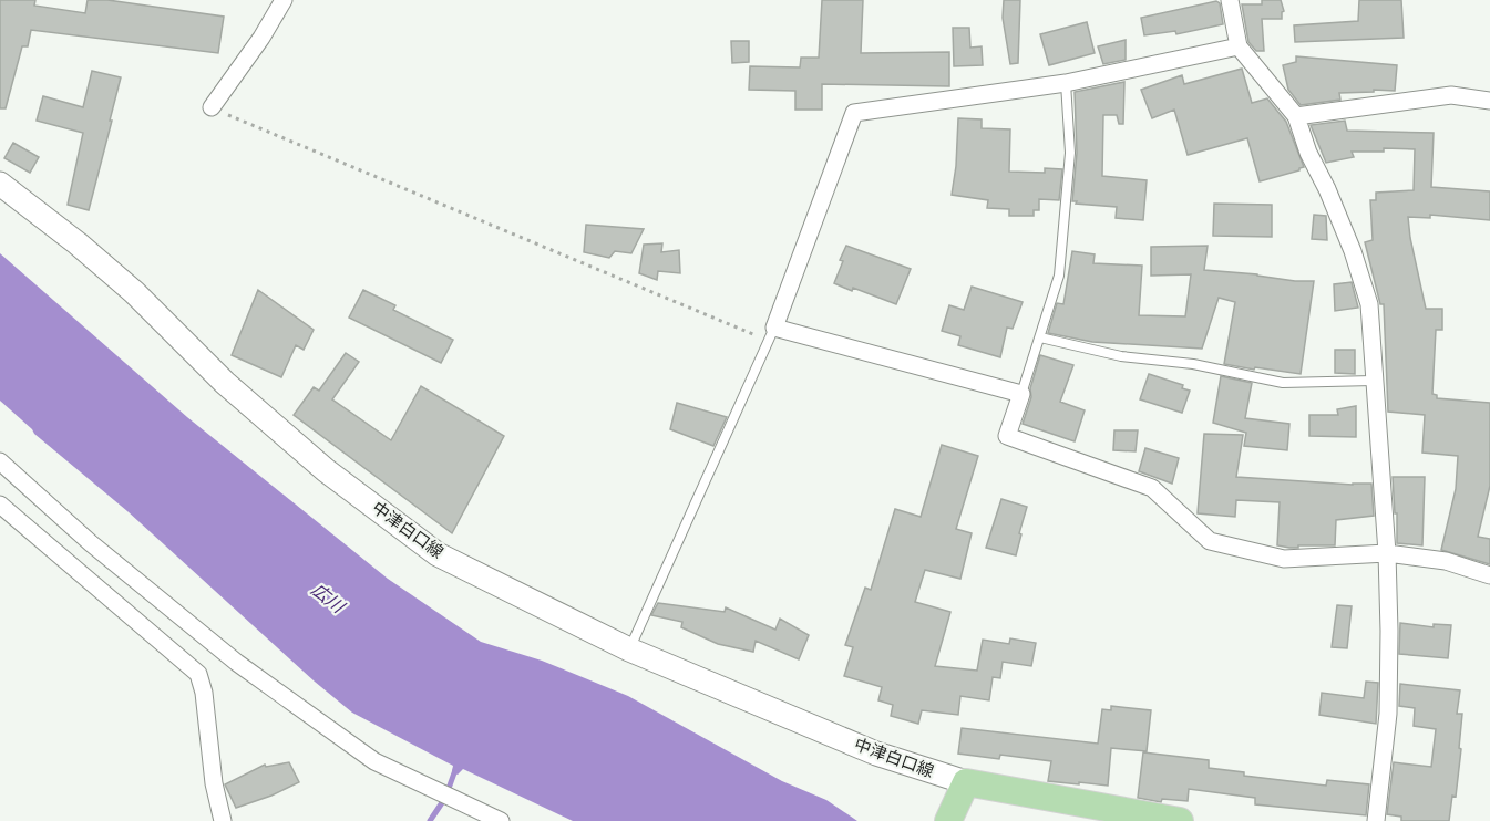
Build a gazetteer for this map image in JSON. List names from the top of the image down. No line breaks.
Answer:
{"streets":{"main road":["中津白口線"]},"water":["広川"]}
